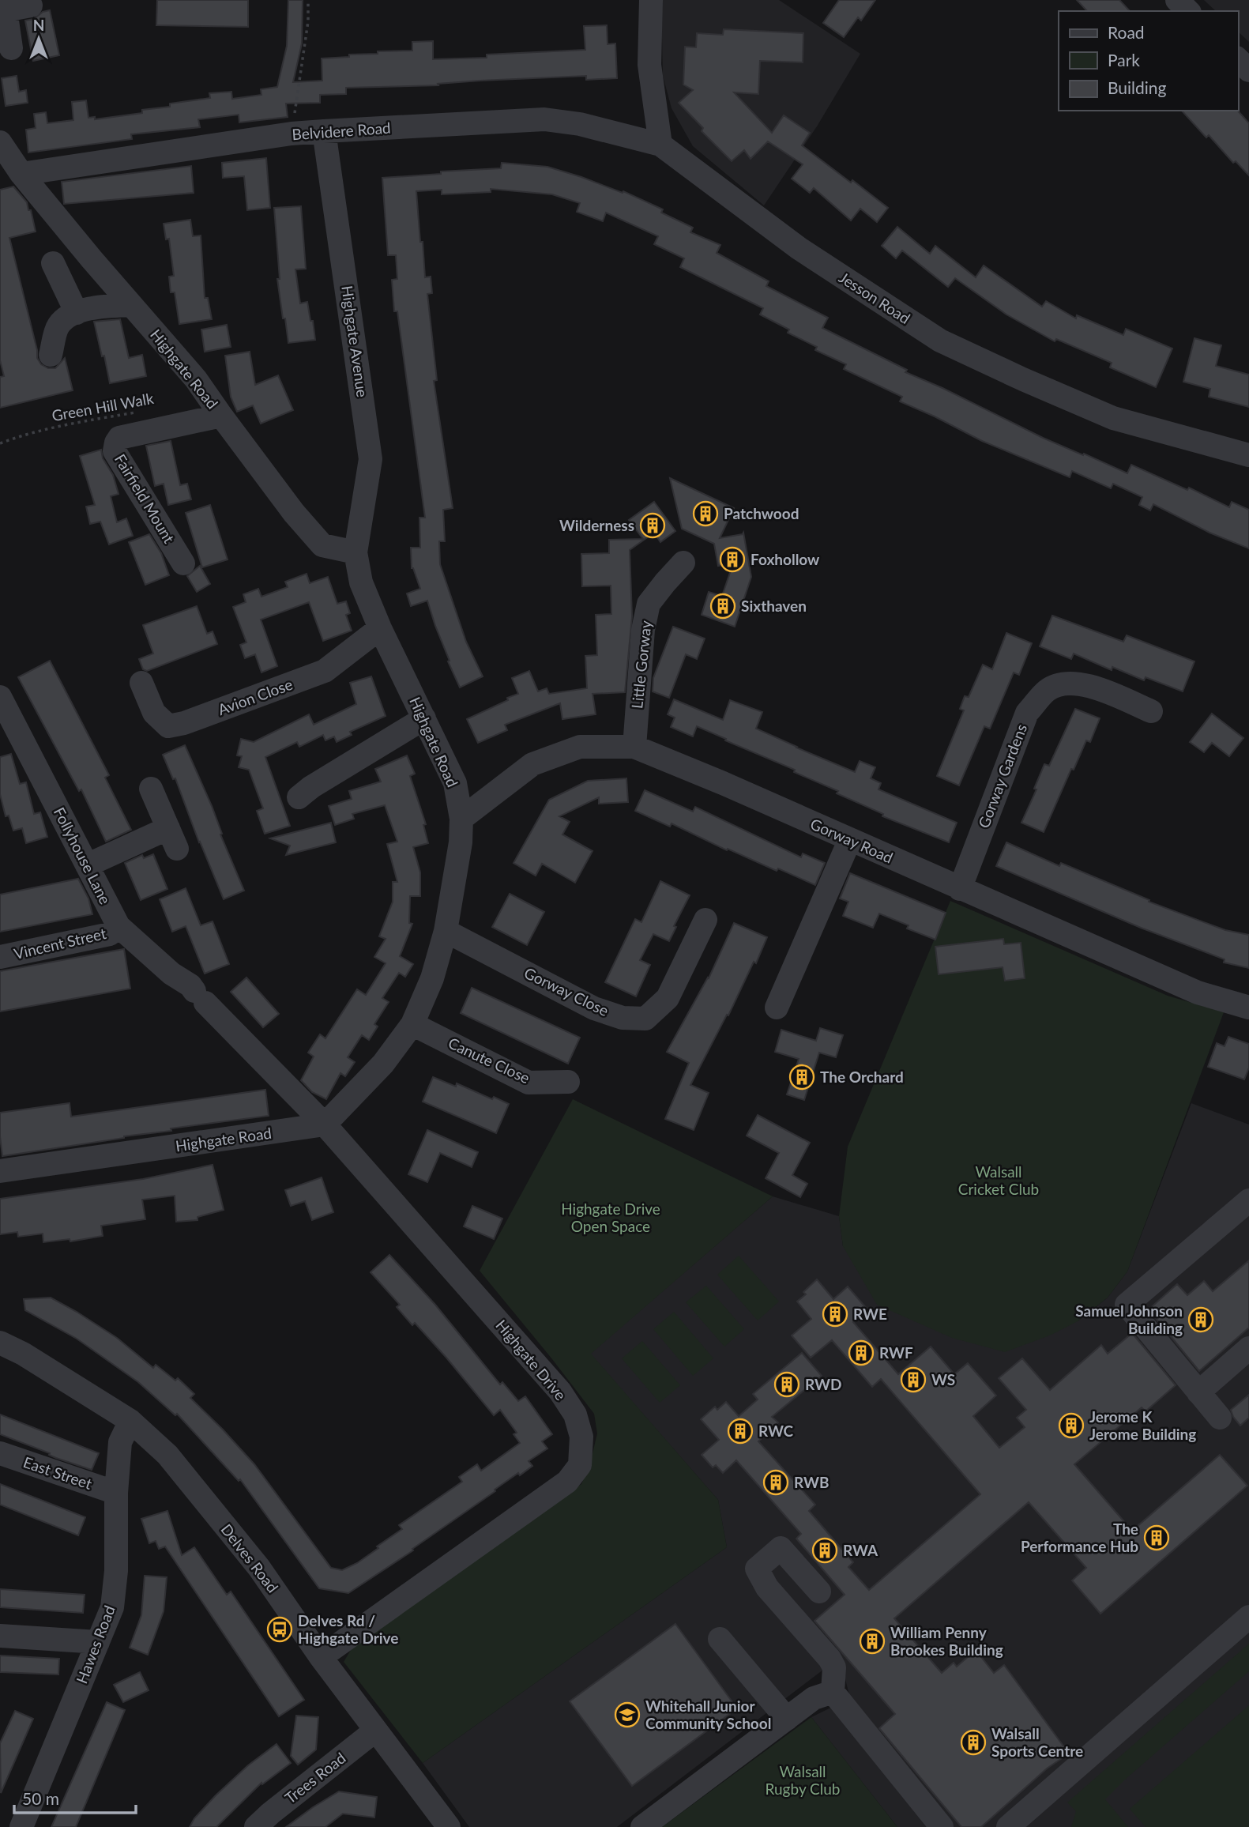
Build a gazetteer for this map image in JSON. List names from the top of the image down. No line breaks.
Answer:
{"streets":{"street":["Belvidere Road","Jesson Road","Highgate Avenue","Highgate Road","Fairfield Mount","Little Gorway","Avion Close","Gorway Gardens","Gorway Road","Follyhouse Lane","Vincent Street","Gorway Close","Canute Close","Highgate Drive","East Street","Delves Road","Hawes Road","Trees Road"],"path":["Green Hill Walk"]},"crossings":[["Belvidere Road","Jesson Road"],["Belvidere Road","Highgate Avenue"],["Belvidere Road","Highgate Road"],["Highgate Avenue","Highgate Road"],["Highgate Road","Fairfield Mount"],["Highgate Road","Avion Close"],["Highgate Road","Gorway Road"],["Highgate Road","Follyhouse Lane"],["Highgate Road","Gorway Close"],["Highgate Road","Canute Close"],["Highgate Road","Highgate Drive"],["Little Gorway","Gorway Road"],["Gorway Gardens","Gorway Road"],["Follyhouse Lane","Vincent Street"],["Follyhouse Lane","Highgate Drive"],["Highgate Drive","Delves Road"],["East Street","Hawes Road"],["Delves Road","Hawes Road"],["Delves Road","Trees Road"]],"parks":["Walsall Cricket Club","Highgate Drive Open Space","Walsall Rugby Club"],"places":{"building":["Patchwood","Wilderness","Foxhollow","Sixthaven","The Orchard","RWE","Samuel Johnson Building","RWF","WS","RWD","Jerome K Jerome Building","RWC","RWB","The Performance Hub","RWA","William Penny Brookes Building","Walsall Sports Centre"],"bus stop":["Delves Rd / Highgate Drive"],"school or university":["Whitehall Junior Community School"]},"legend":["Road","Park","Building"],"scale_bar":"50 m","north":"top"}
